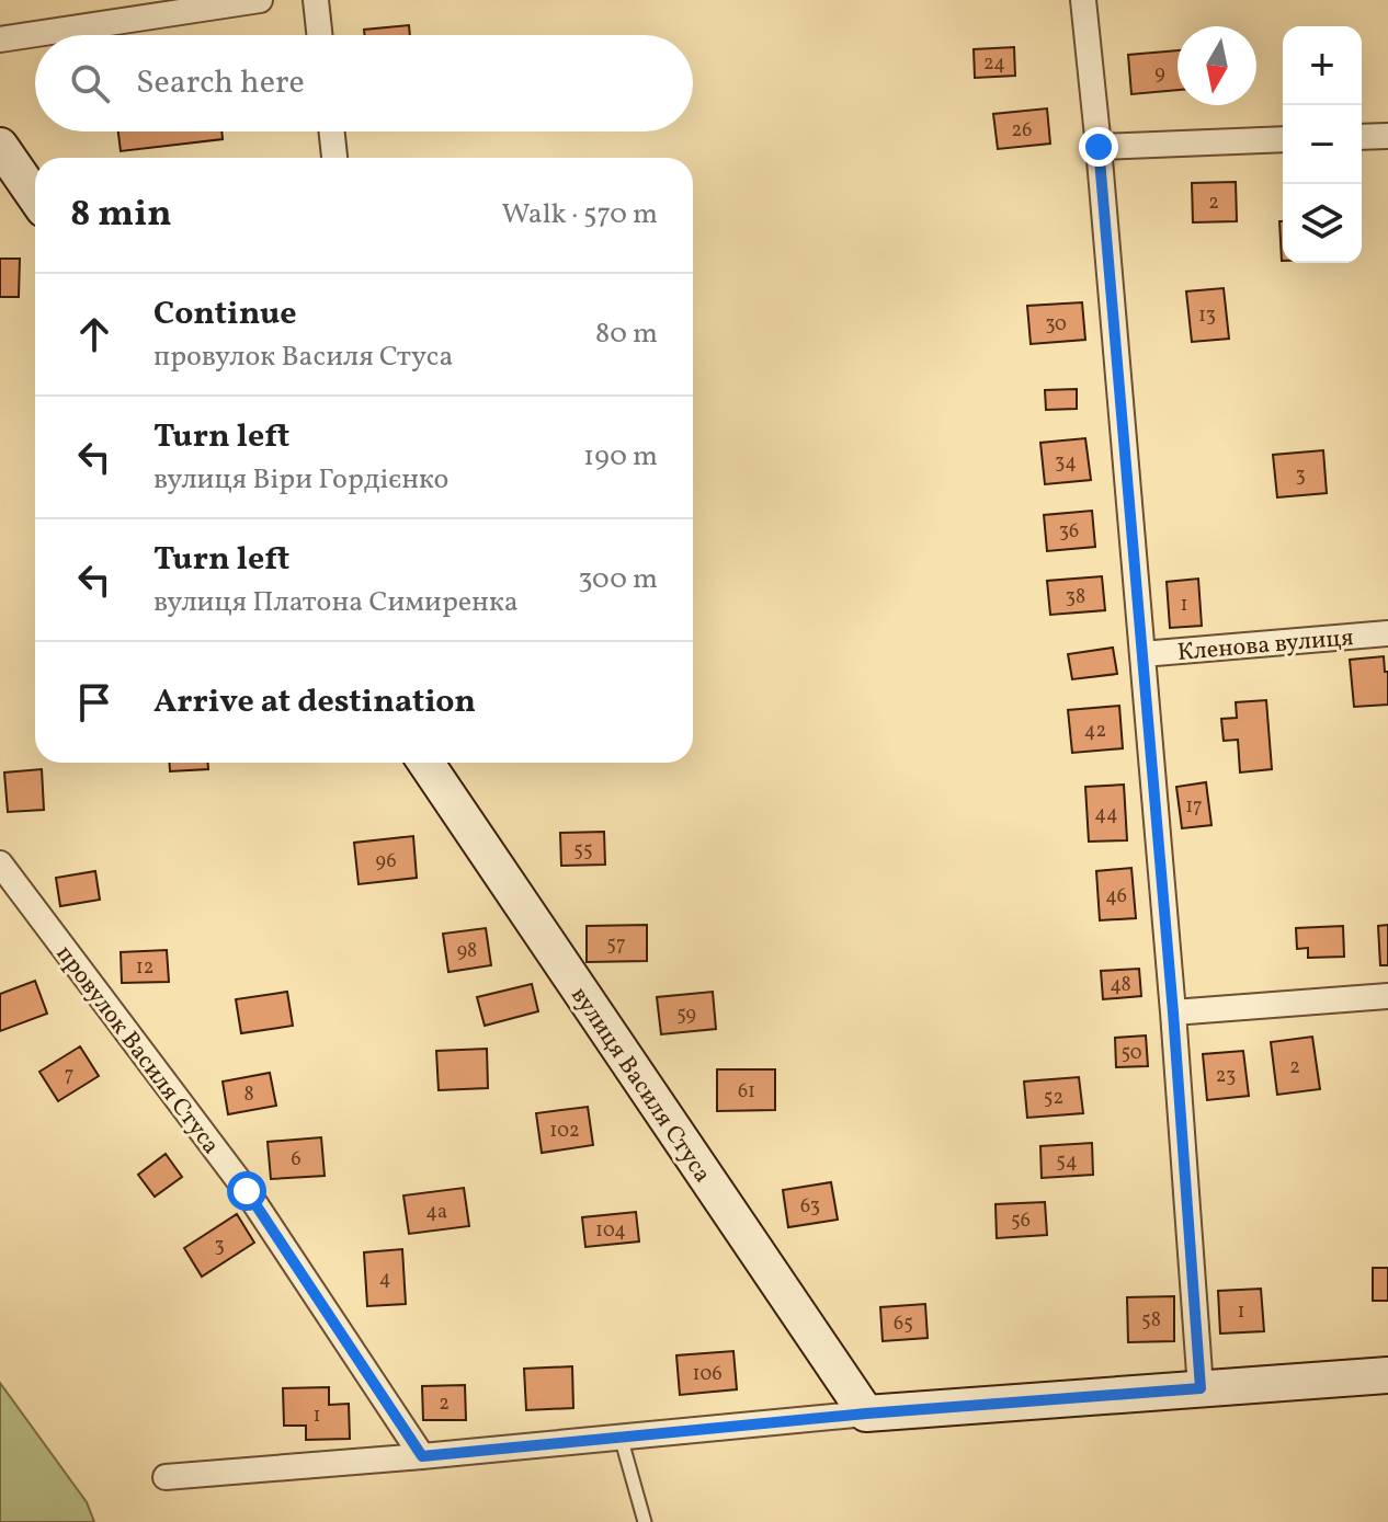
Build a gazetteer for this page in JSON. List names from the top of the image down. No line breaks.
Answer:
{"streets":{"street":["Кленова вулиця","провулок Василя Стуса","вулиця Василя Стуса"]},"house_numbers":["24","9","26","2","13","30","34","3","36","38","1","42","17","44","55","96","46","57","98","12","48","59","50","2","7","23","61","8","52","102","6","54","63","4а","56","104","3","4","1","58","65","106","2","1"],"north":"bottom","page":{"map_buttons":["+","−"],"search":"Search here","heading":["8 min","Walk · 570 m"],"list":[["Continue","провулок Василя Стуса","80 m"],["Turn left","вулиця Віри Гордієнко","190 m"],["Turn left","вулиця Платона Симиренка","300 m"],"Arrive at destination"]}}
